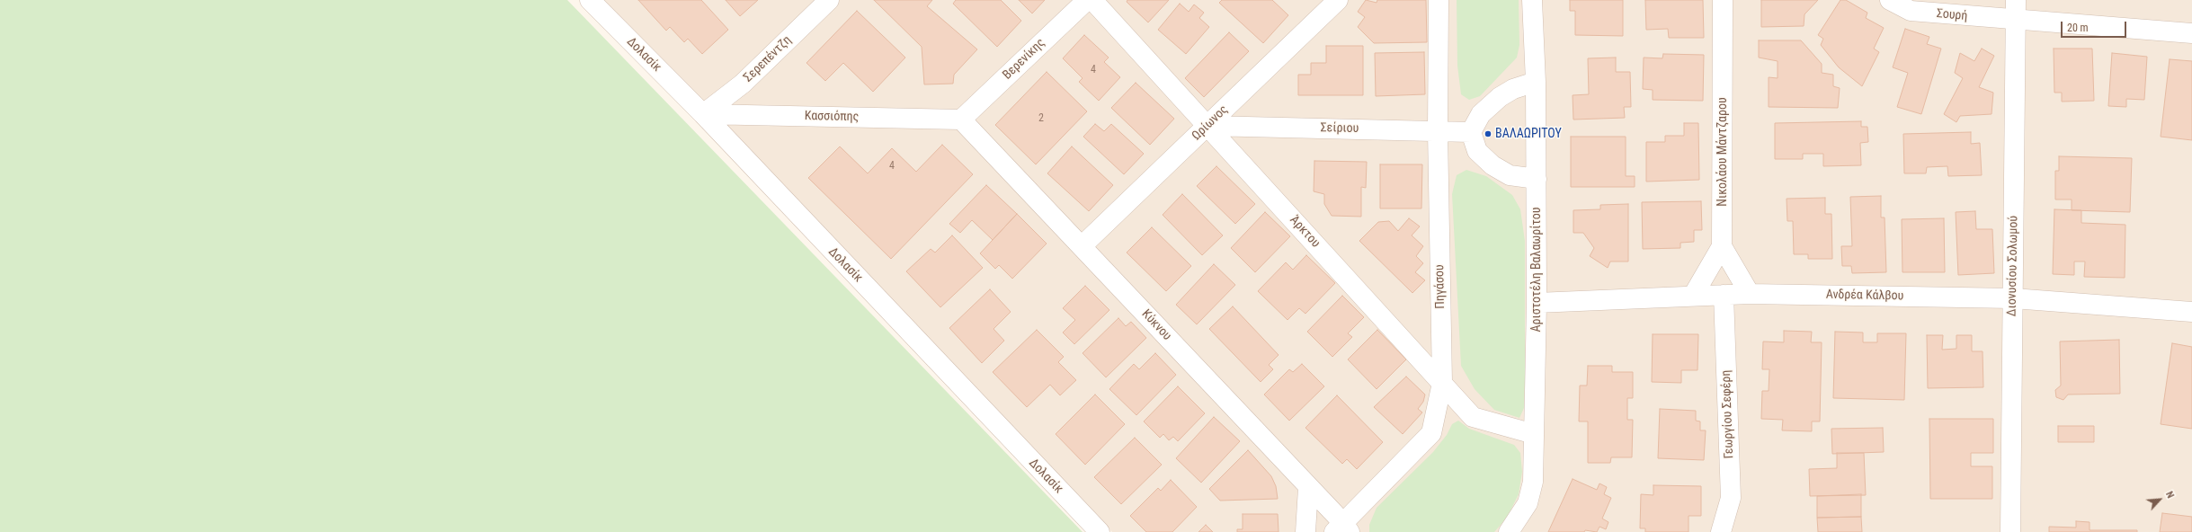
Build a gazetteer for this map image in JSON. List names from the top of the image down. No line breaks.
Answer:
{"streets":{"street":["Σουρή","Δολασίκ","Σερεπέντζη","Βερενίκης","Κασσιόπης","Ωρίωνος","Σείριου","Νικολάου Μάντζαρου","Άρκτου","Διονυσίου Σολωμού","Αριστοτέλη Βαλαωρίτου","Πηγάσου","Ανδρέα Κάλβου","Κύκνου","Γεωργίου Σεφέρη"]},"crossings":[["Σουρή","Διονυσίου Σολωμού"],["Δολασίκ","Σερεπέντζη"],["Δολασίκ","Κασσιόπης"],["Σερεπέντζη","Κασσιόπης"],["Βερενίκης","Κασσιόπης"],["Βερενίκης","Κύκνου"],["Κασσιόπης","Κύκνου"],["Ωρίωνος","Σείριου"],["Ωρίωνος","Άρκτου"],["Ωρίωνος","Κύκνου"],["Σείριου","Άρκτου"],["Σείριου","Πηγάσου"],["Νικολάου Μάντζαρου","Ανδρέα Κάλβου"],["Άρκτου","Αριστοτέλη Βαλαωρίτου"],["Άρκτου","Πηγάσου"],["Διονυσίου Σολωμού","Ανδρέα Κάλβου"],["Αριστοτέλη Βαλαωρίτου","Ανδρέα Κάλβου"],["Πηγάσου","Κύκνου"],["Ανδρέα Κάλβου","Γεωργίου Σεφέρη"]],"places":["ΒΑΛΑΩΡΙΤΟΥ"],"house_numbers":["4","2","4"],"scale_bar":"20 m","north":"top right"}
